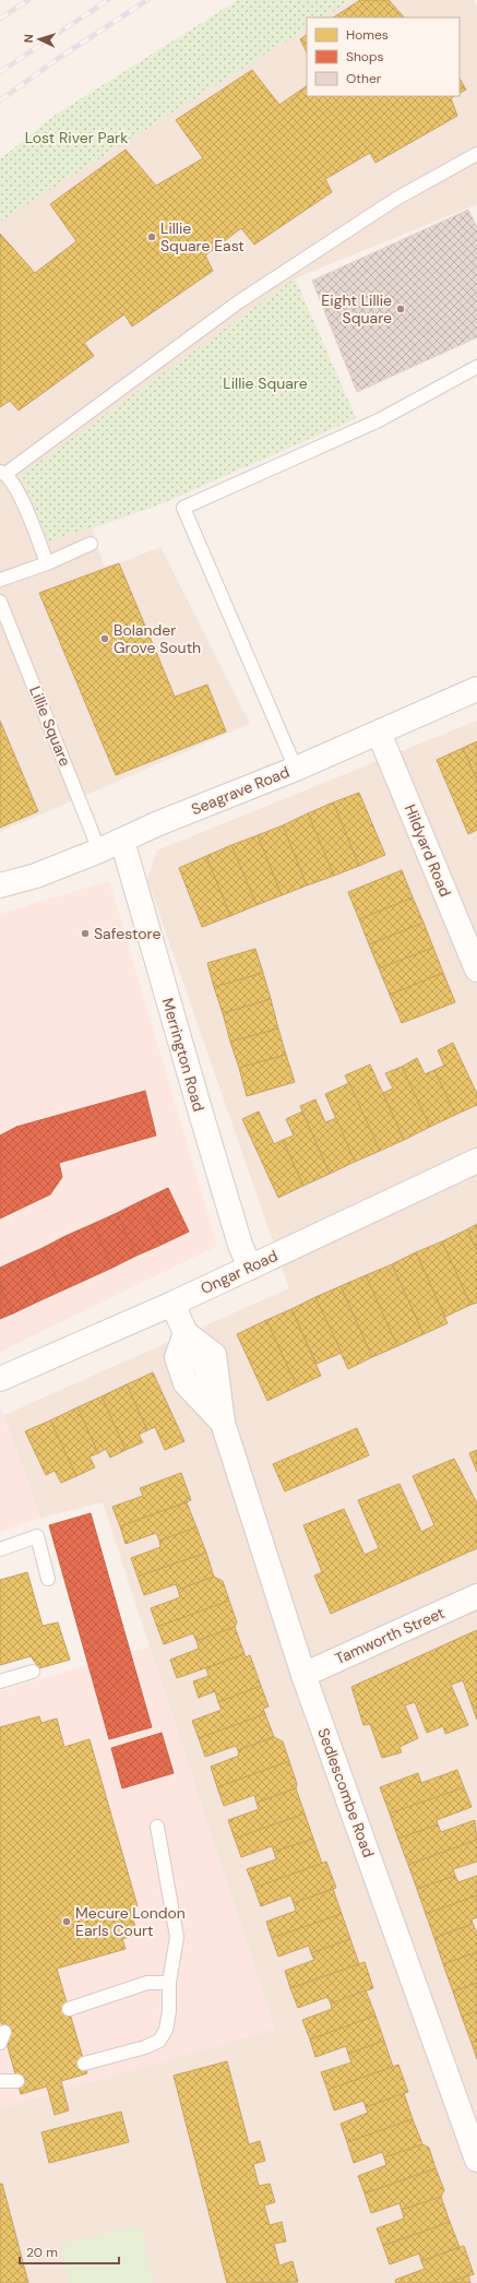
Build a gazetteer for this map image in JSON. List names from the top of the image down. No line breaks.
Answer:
{"streets":{"street":["Seagrave Road","Hildyard Road","Merrington Road","Ongar Road","Tamworth Street","Sedlescombe Road"],"lane":["Lillie Square"]},"crossings":[["Lillie Square","Seagrave Road"],["Seagrave Road","Hildyard Road"],["Seagrave Road","Merrington Road"],["Merrington Road","Ongar Road"],["Ongar Road","Sedlescombe Road"],["Tamworth Street","Sedlescombe Road"]],"parks":["Lost River Park","Lillie Square"],"places":["Lillie Square East","Eight Lillie Square","Bolander Grove South","Safestore","Mecure London Earls Court"],"legend":["Homes","Shops","Other"],"scale_bar":"20 m","north":"left"}
